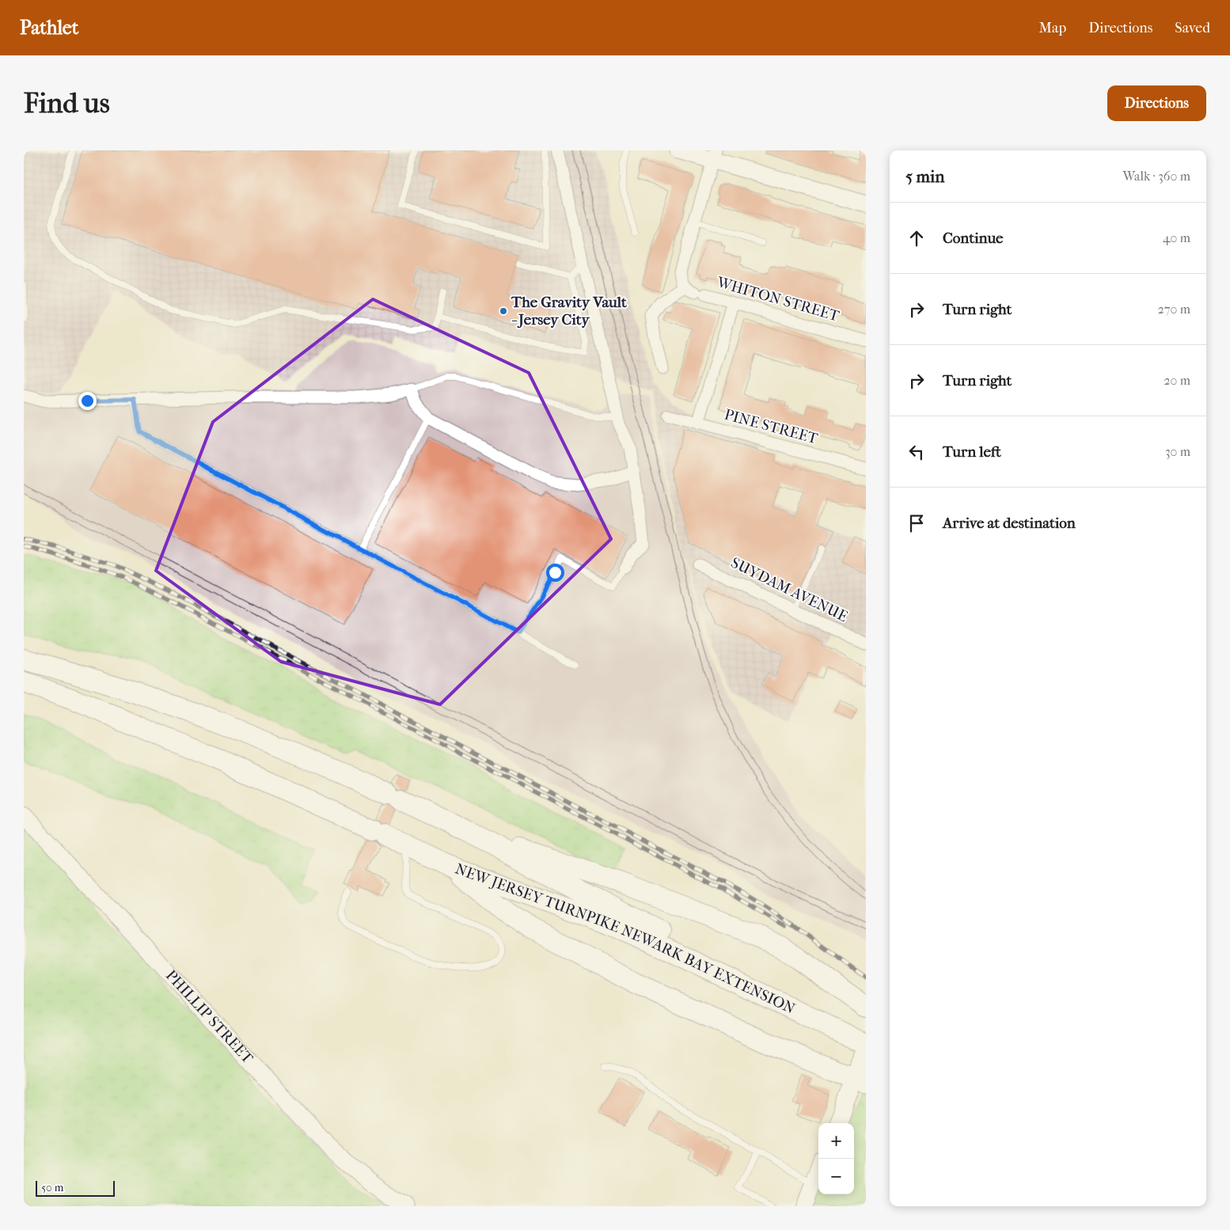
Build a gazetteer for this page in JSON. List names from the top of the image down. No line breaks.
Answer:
{"streets":{"highway":["NEW JERSEY TURNPIKE NEWARK BAY EXTENSION"],"street":["WHITON STREET","PINE STREET","SUYDAM AVENUE","PHILLIP STREET"]},"places":["The Gravity Vault - Jersey City"],"scale_bar":"50 m","page":{"header":"Pathlet","nav":["Map","Directions","Saved"],"buttons":"Directions","title":"Find us","heading":["5 min","Walk · 360 m"],"list":[["Continue","40 m"],["Turn right","270 m"],["Turn right","20 m"],["Turn left","30 m"],"Arrive at destination"],"map_buttons":["+","−"],"scale":"50 m"}}
